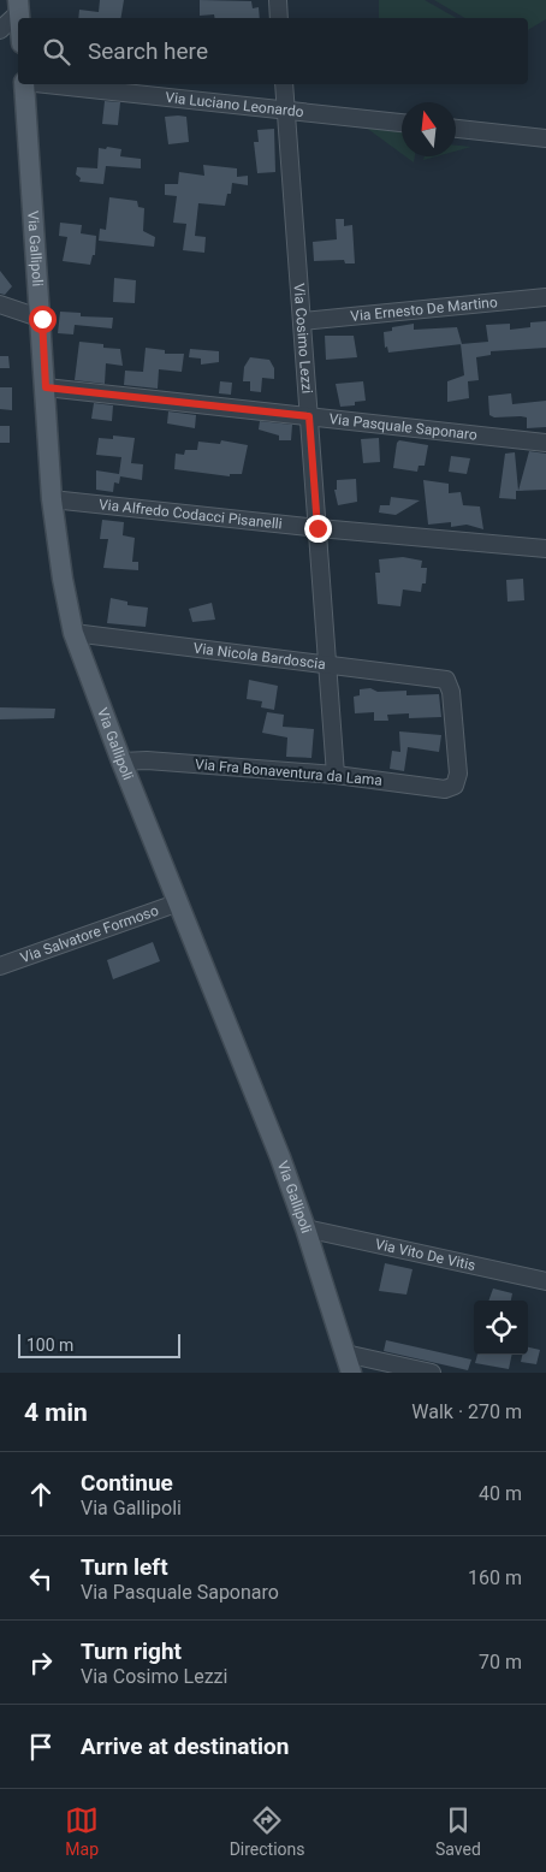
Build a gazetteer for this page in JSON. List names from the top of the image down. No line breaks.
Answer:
{"streets":{"main road":["Via Gallipoli"],"street":["Via Luciano Leonardo","Via Ernesto De Martino","Via Cosimo Lezzi","Via Pasquale Saponaro","Via Alfredo Codacci Pisanelli","Via Nicola Bardoscia","Via Fra Bonaventura da Lama","Via Salvatore Formoso","Via Vito De Vitis"]},"crossings":[["Via Luciano Leonardo","Via Cosimo Lezzi"],["Via Gallipoli","Via Pasquale Saponaro"],["Via Gallipoli","Via Alfredo Codacci Pisanelli"],["Via Gallipoli","Via Nicola Bardoscia"],["Via Gallipoli","Via Fra Bonaventura da Lama"],["Via Gallipoli","Via Salvatore Formoso"],["Via Gallipoli","Via Vito De Vitis"],["Via Ernesto De Martino","Via Cosimo Lezzi"],["Via Cosimo Lezzi","Via Pasquale Saponaro"],["Via Cosimo Lezzi","Via Alfredo Codacci Pisanelli"],["Via Cosimo Lezzi","Via Nicola Bardoscia"],["Via Cosimo Lezzi","Via Fra Bonaventura da Lama"],["Via Nicola Bardoscia","Via Fra Bonaventura da Lama"]],"scale_bar":"100 m","north":"top","page":{"search":"Search here","scale":"100 m","heading":["4 min","Walk · 270 m"],"list":[["Continue","Via Gallipoli","40 m"],["Turn left","Via Pasquale Saponaro","160 m"],["Turn right","Via Cosimo Lezzi","70 m"],"Arrive at destination"],"nav":["Map","Directions","Saved"]}}
